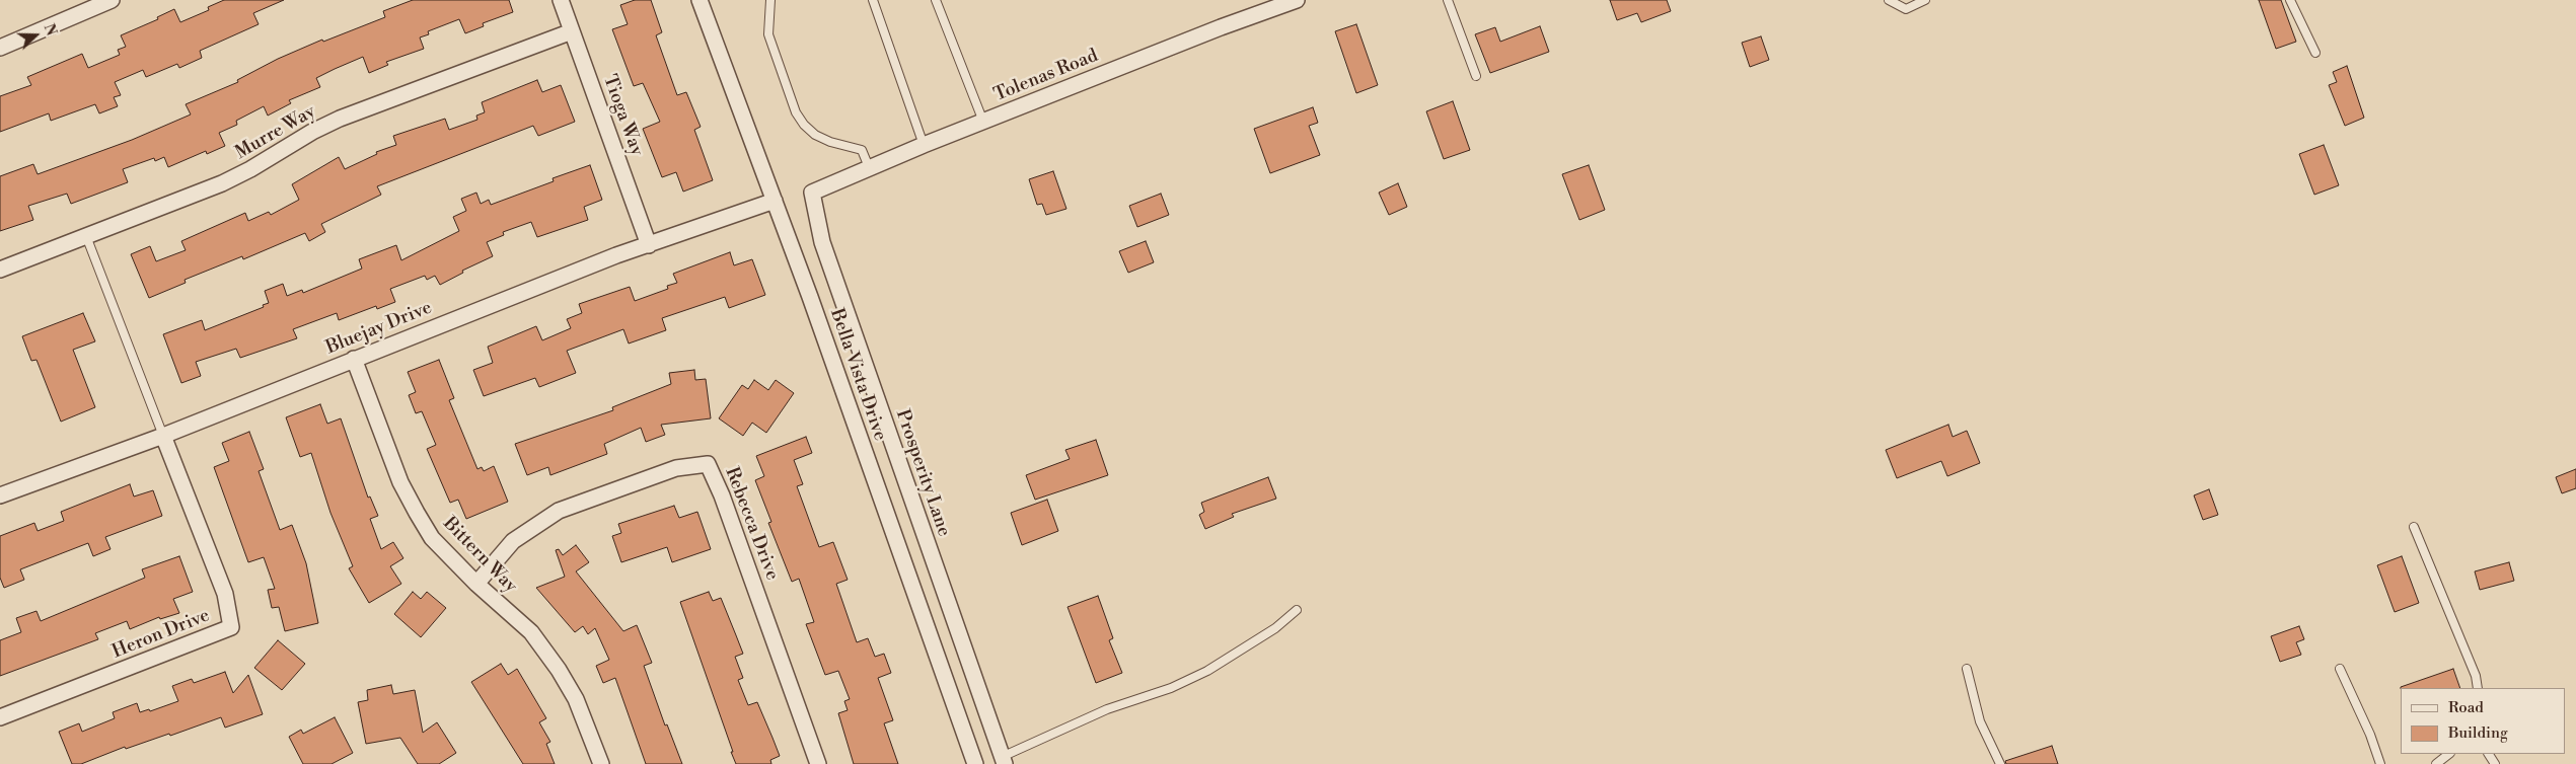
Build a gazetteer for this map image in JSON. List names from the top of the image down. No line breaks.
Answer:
{"streets":{"street":["Tolenas Road","Tioga Way","Murre Way","Bluejay Drive","Bella Vista Drive","Prosperity Lane","Rebecca Drive","Bittern Way","Heron Drive"]},"crossings":[["Tolenas Road","Prosperity Lane"],["Tioga Way","Murre Way"],["Tioga Way","Bluejay Drive"],["Bluejay Drive","Bella Vista Drive"],["Bluejay Drive","Bittern Way"],["Bluejay Drive","Heron Drive"],["Rebecca Drive","Bittern Way"]],"legend":["Road","Building"],"north":"right"}
